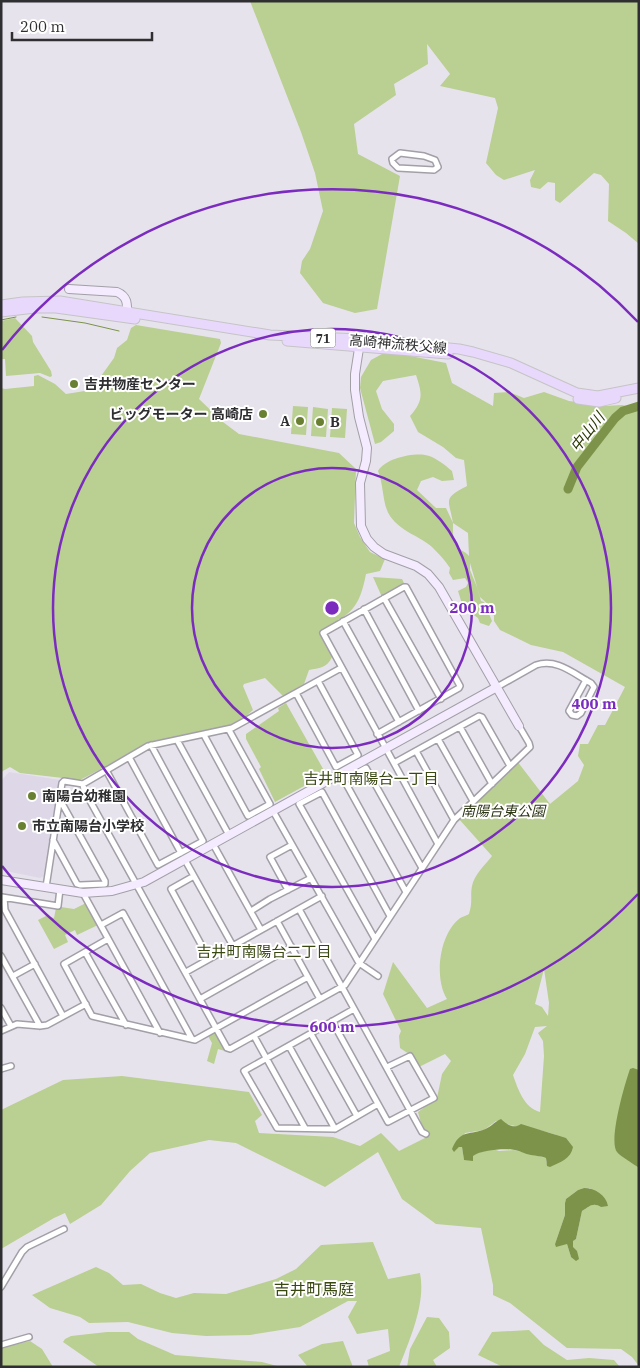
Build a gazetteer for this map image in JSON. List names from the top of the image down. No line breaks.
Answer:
{"streets":{"main road":["71","高崎神流秩父線"]},"districts":["吉井町南陽台一丁目","吉井町南陽台二丁目","吉井町馬庭"],"water":["中山川"],"parks":["南陽台東公園"],"places":["吉井物産センター","ビッグモーター 高崎店","A","B","南陽台幼稚園","市立南陽台小学校"],"scale_bar":"200 m","rings":["200 m","400 m","600 m"]}
